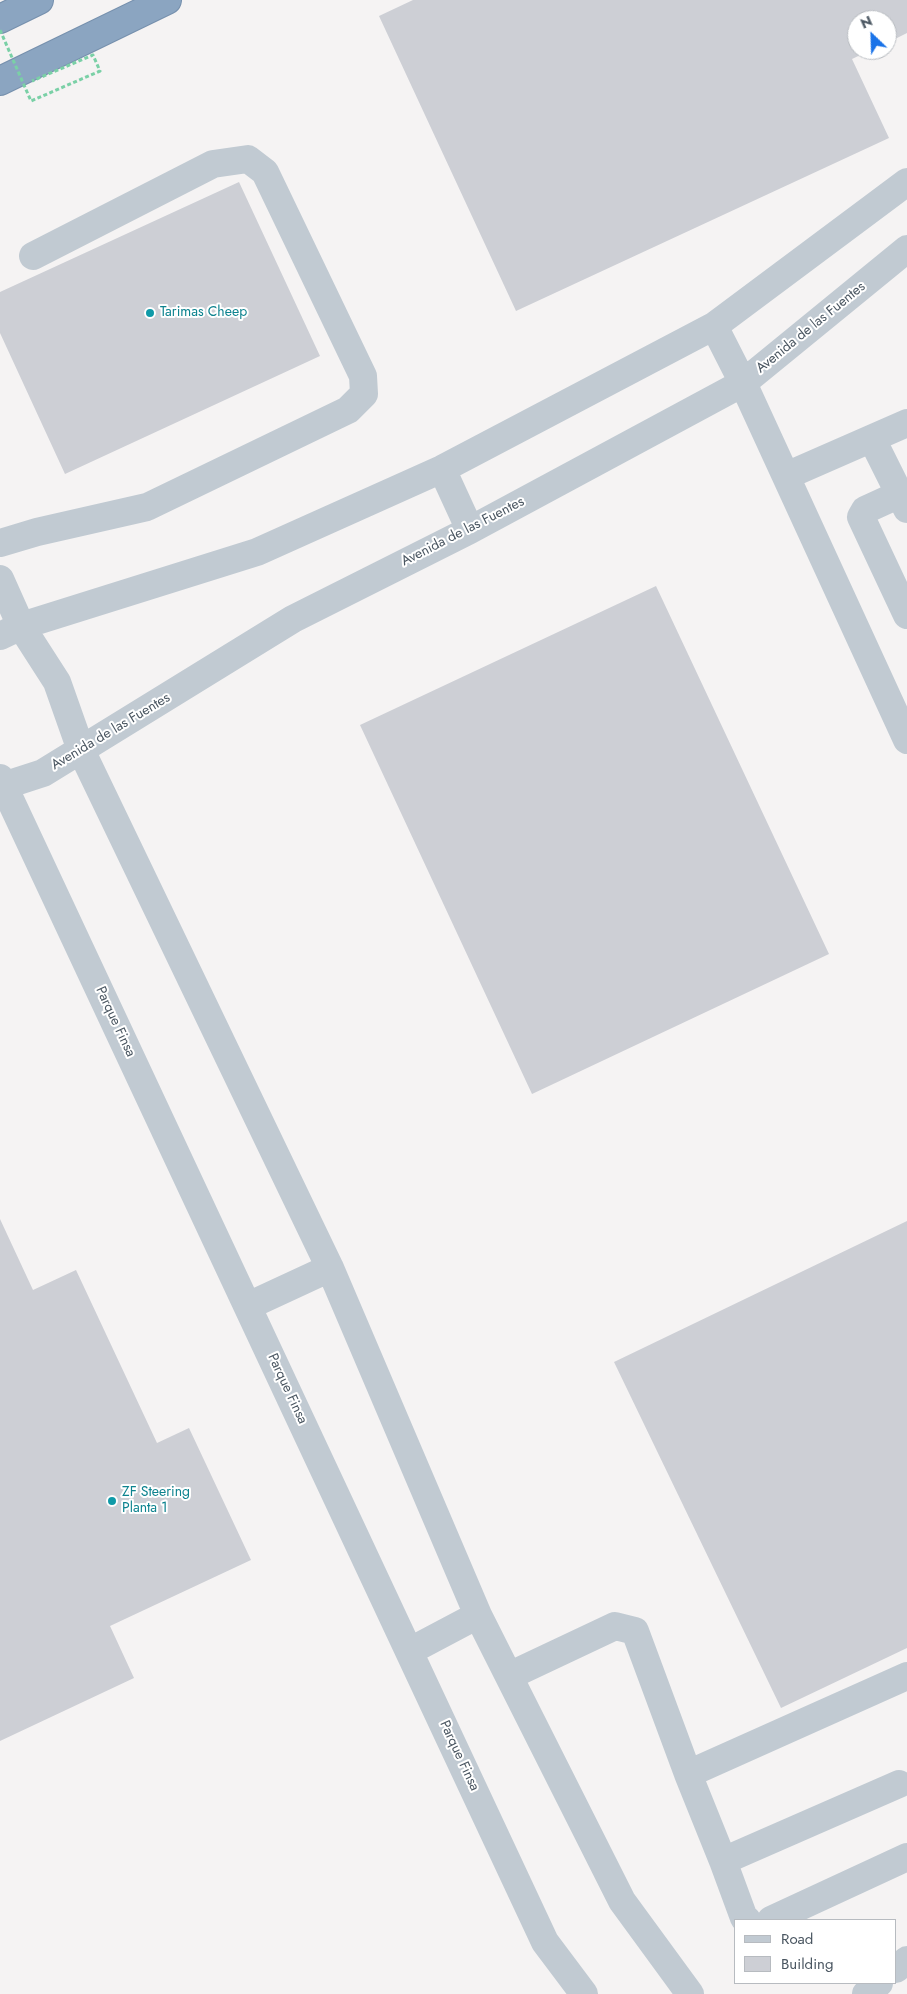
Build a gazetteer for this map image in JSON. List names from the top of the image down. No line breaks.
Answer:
{"streets":{"street":["Avenida de las Fuentes","Parque Finsa"]},"crossings":[["Avenida de las Fuentes","Parque Finsa"]],"places":["Tarimas Cheep","ZF Steering Planta 1"],"legend":["Road","Building"],"north":"top left"}
